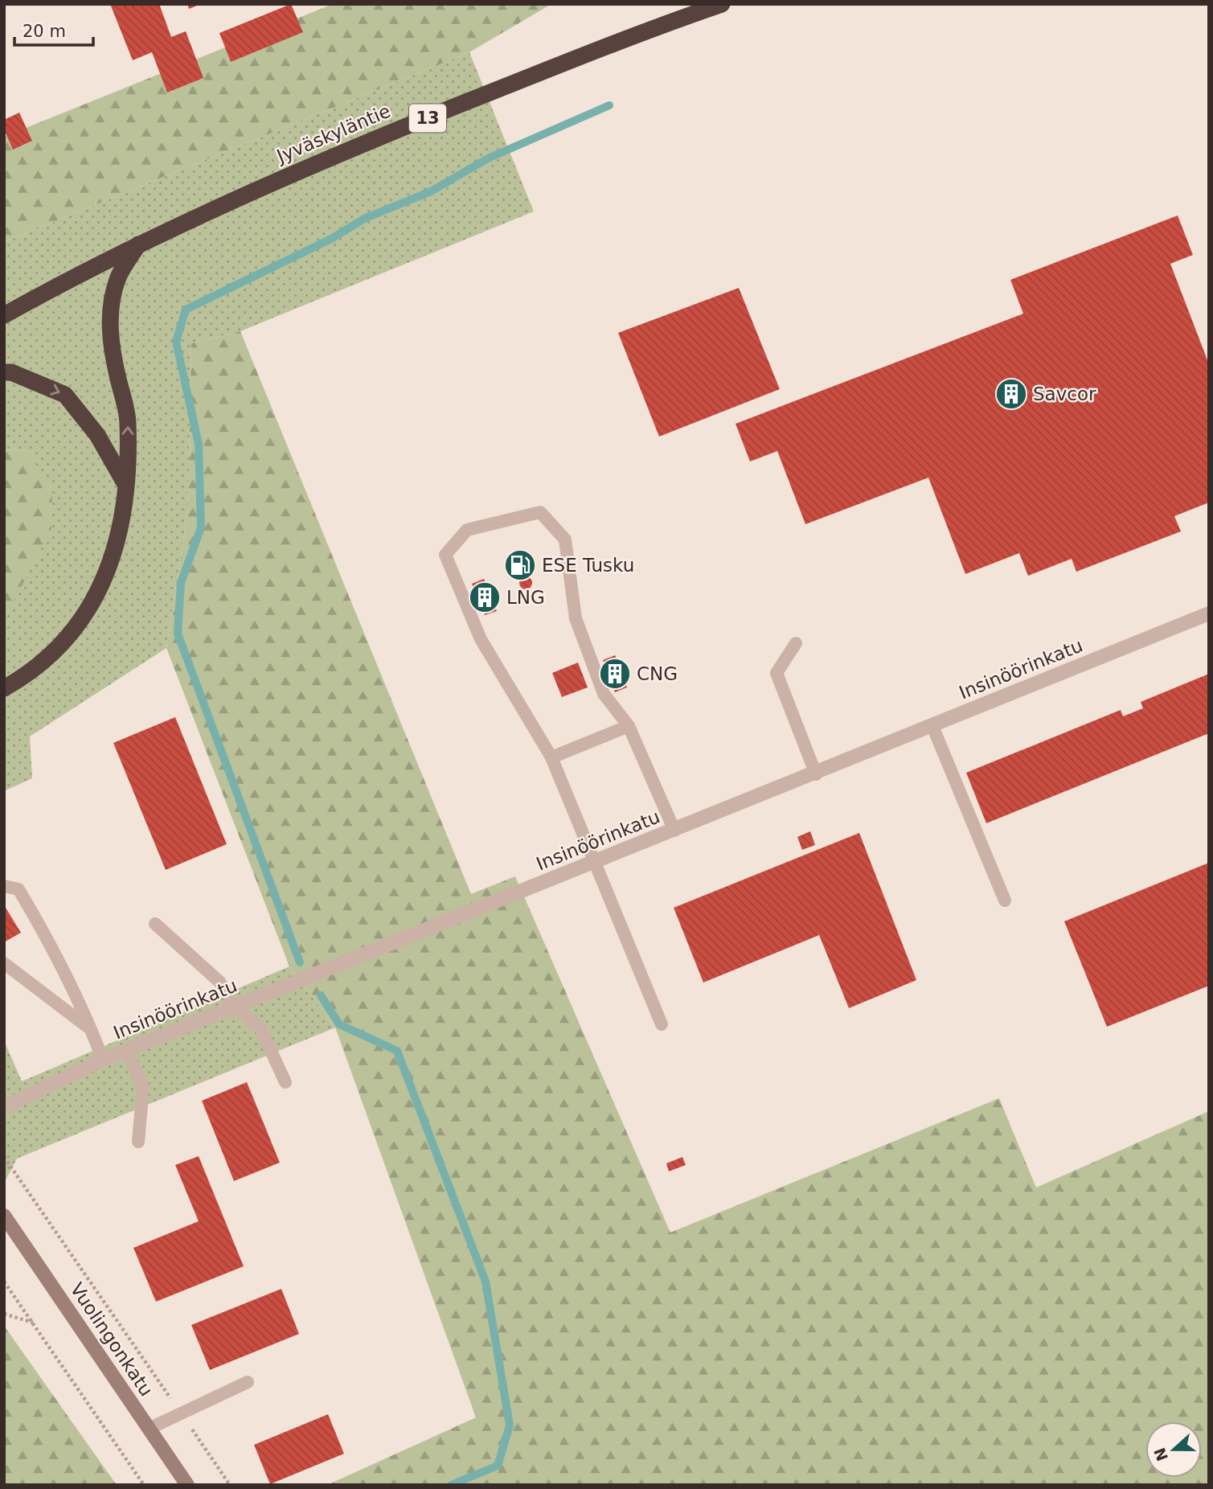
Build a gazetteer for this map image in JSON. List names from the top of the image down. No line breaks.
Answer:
{"streets":{"highway":["13","Jyväskyläntie"],"street":["Insinöörinkatu","Vuolingonkatu"]},"places":{"building":["Savcor","LNG","CNG"],"fuel station":["ESE Tusku"]},"scale_bar":"20 m","north":"left"}
